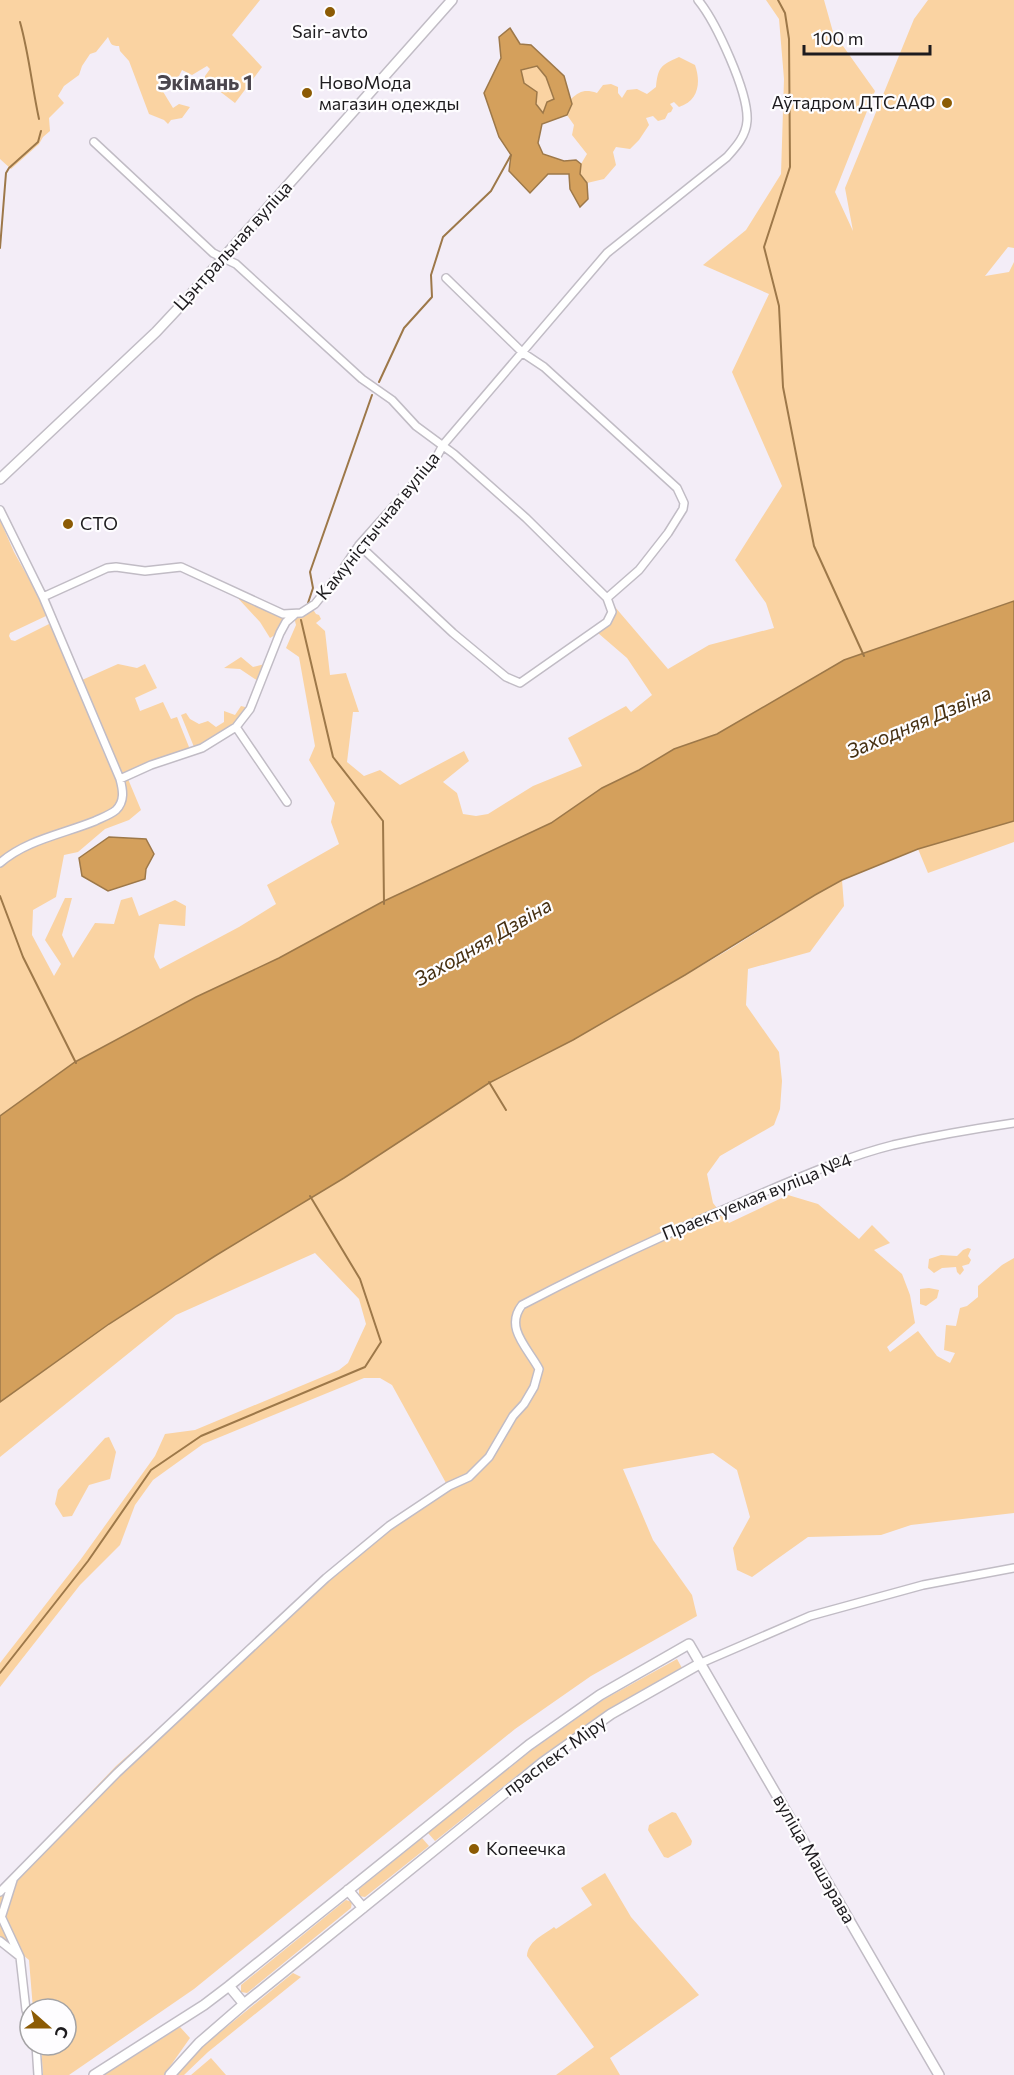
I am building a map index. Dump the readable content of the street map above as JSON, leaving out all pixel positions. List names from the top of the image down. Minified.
{"streets":{"street":["Цэнтральная вуліца","Камуністычная вуліца","Праектуемая вуліца №4","праспект Міру","вуліца Машэрава"]},"crossings":[["Цэнтральная вуліца","Камуністычная вуліца"],["праспект Міру","вуліца Машэрава"]],"districts":["Экімань 1"],"water":["Заходняя Дзвіна"],"places":["Sair-avto","НовоМода магазин одежды","Аўтадром ДТСААФ","СТО","Копеечка"],"scale_bar":"100 m","north":"right"}
